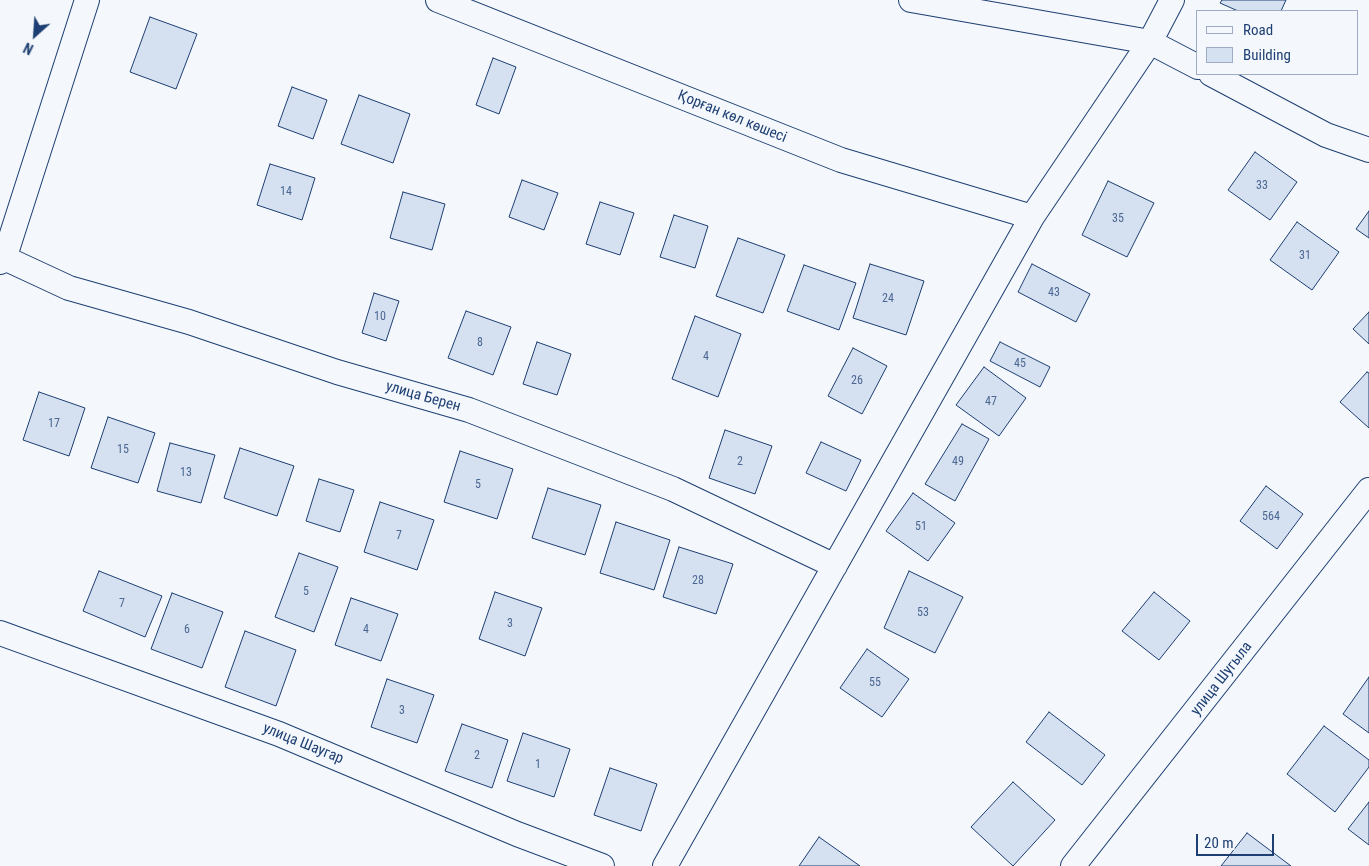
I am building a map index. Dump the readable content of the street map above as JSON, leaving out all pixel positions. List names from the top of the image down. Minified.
{"streets":{"street":["Қорған көл көшесі","улица Берен","улица Шугыла","улица Шаугар"]},"house_numbers":["33","14","35","31","43","24","10","8","4","45","26","47","17","15","2","49","13","5","564","51","7","28","5","7","53","3","6","4","55","3","2","1"],"legend":["Road","Building"],"scale_bar":"20 m","north":"bottom left"}
